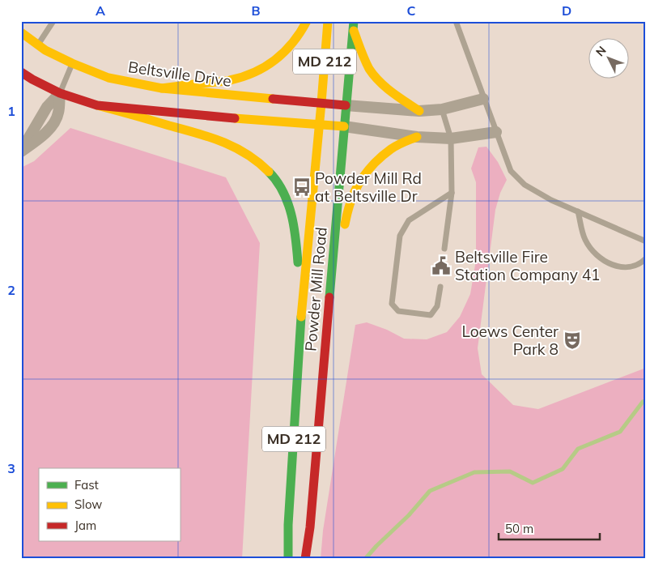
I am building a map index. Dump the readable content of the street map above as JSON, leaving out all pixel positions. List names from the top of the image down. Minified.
{"streets":{"main road":["MD 212","Beltsville Drive","Powder Mill Road"]},"crossings":[["Beltsville Drive","Powder Mill Road"]],"places":{"bus stop":["Powder Mill Rd at Beltsville Dr"],"public building":["Beltsville Fire Station Company 41"],"theatre":["Loews Center Park 8"]},"legend":["Fast","Slow","Jam"],"scale_bar":"50 m","north":"top left","grid":{"columns":["A","B","C","D"],"rows":["1","2","3"]}}
